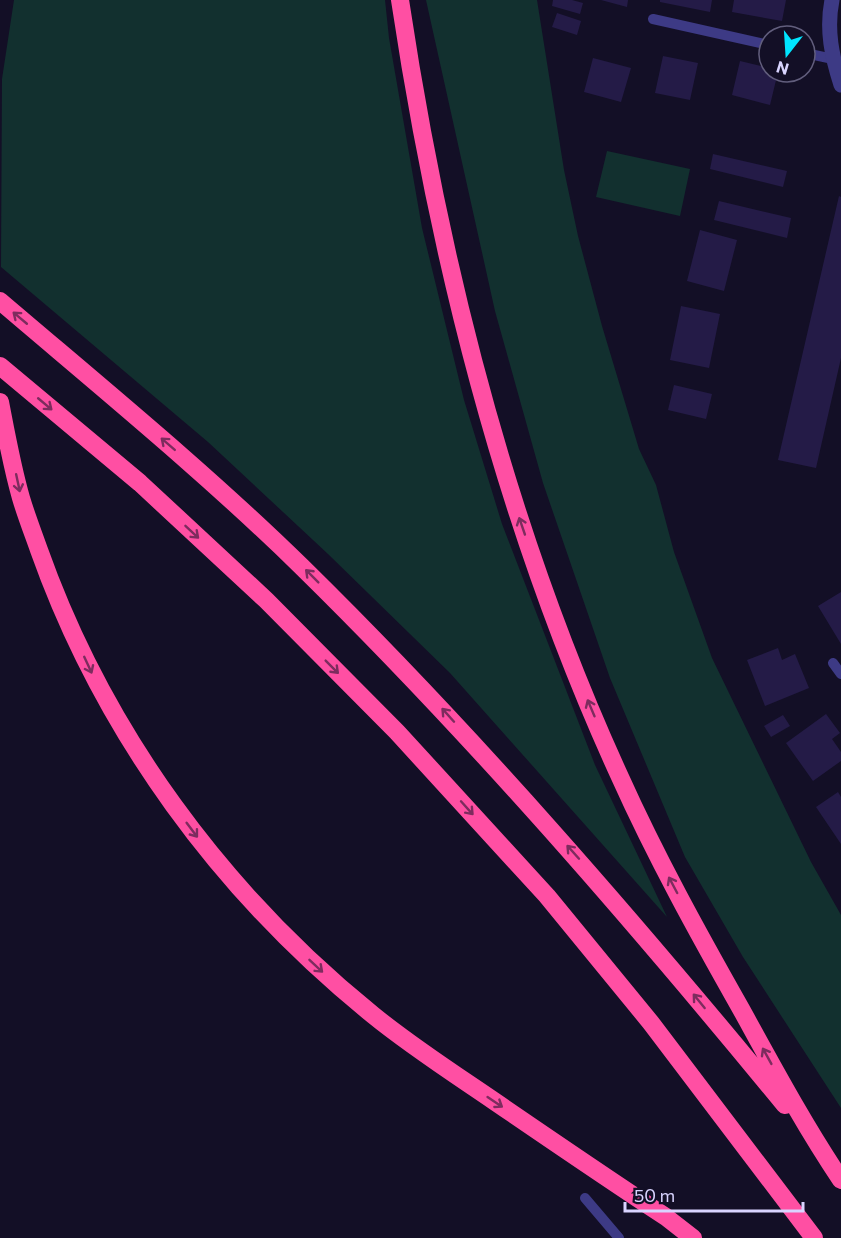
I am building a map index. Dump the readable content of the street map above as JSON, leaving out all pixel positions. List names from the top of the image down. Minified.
{"scale_bar":"50 m","north":"bottom"}
